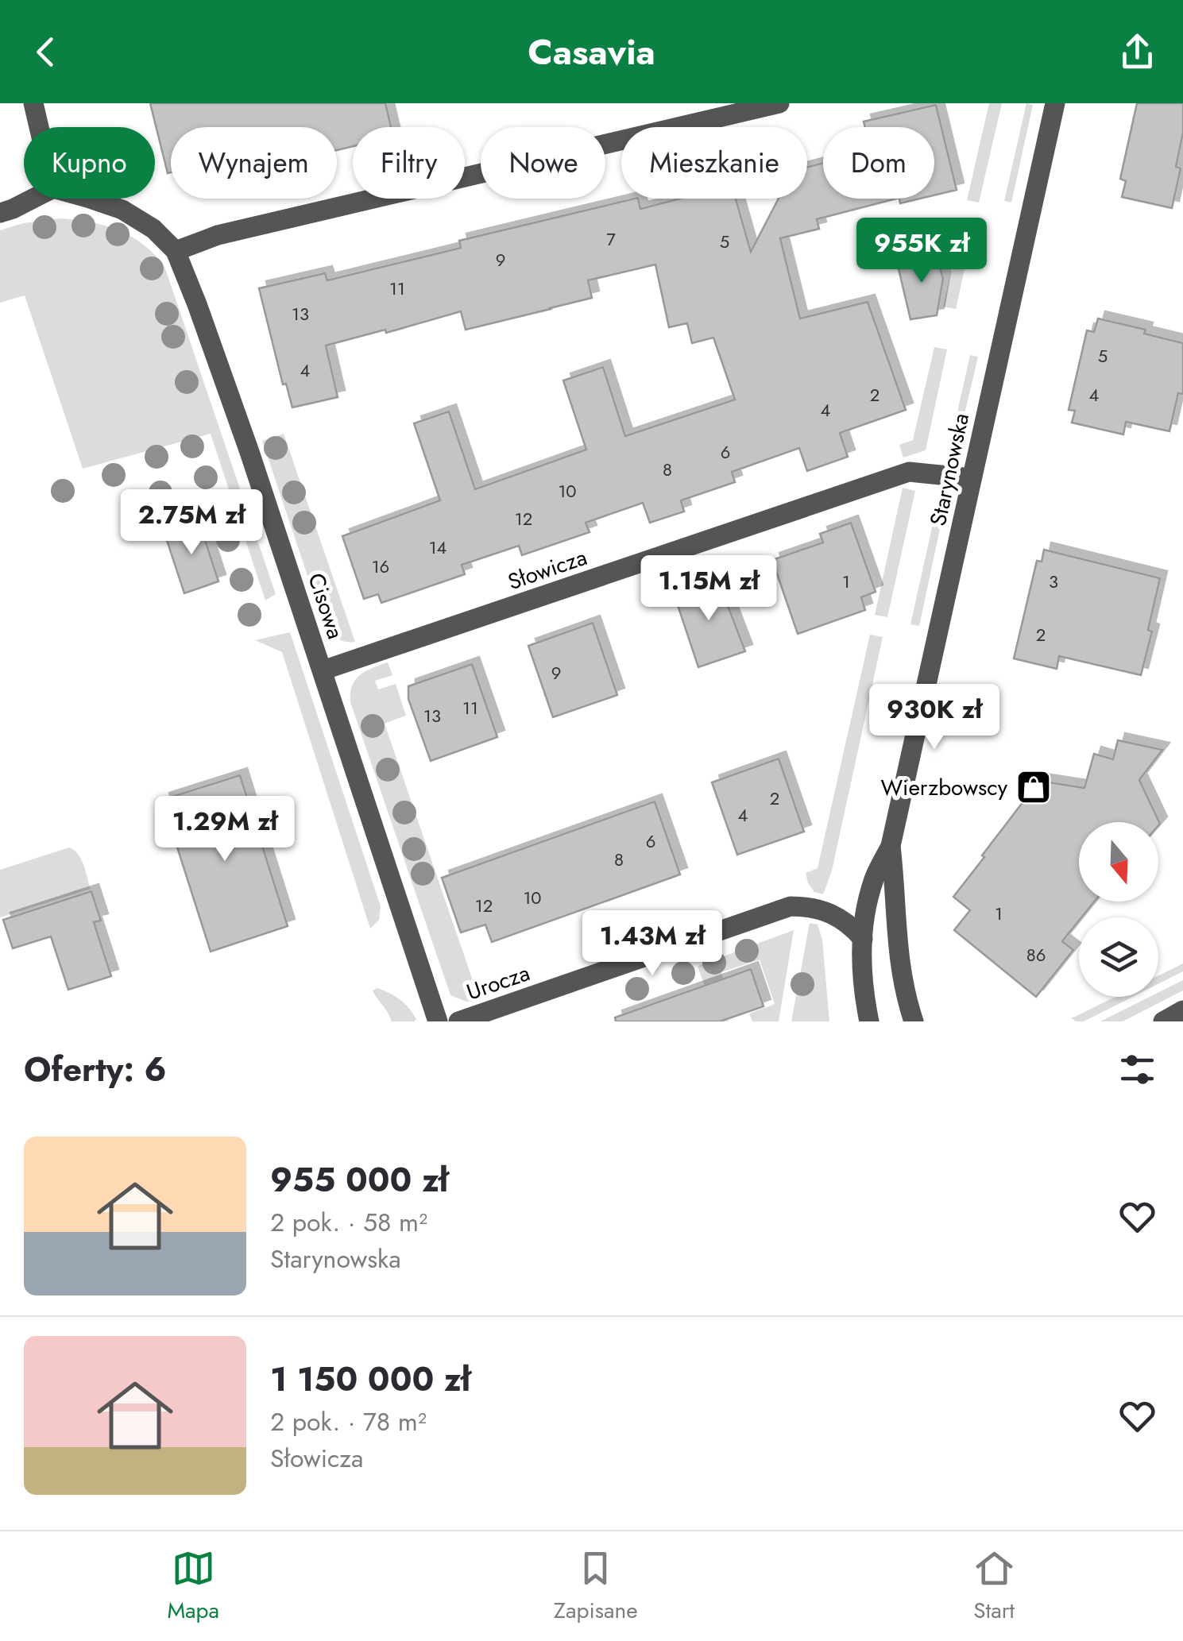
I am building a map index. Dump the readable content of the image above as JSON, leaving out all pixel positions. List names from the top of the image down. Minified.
{"streets":{"street":["Starynowska","Słowicza","Cisowa","Urocza"]},"crossings":[["Starynowska","Słowicza"],["Starynowska","Urocza"],["Słowicza","Cisowa"]],"places":{"shop":["Wierzbowscy"]},"house_numbers":["7","5","9","11","13","5","4","2","4","4","6","8","10","12","14","16","1","3","2","9","11","13","2","4","6","8","10","12","1","86"],"north":"bottom","page":{"header":"Casavia","chip":["Kupno","Wynajem","Filtry","Nowe","Mieszkanie","Dom"],"price":["955K zł","2.75M zł","1.15M zł","930K zł","1.29M zł","1.43M zł"],"heading":"Oferty: 6","list":[{"name":"955 000 zł","note":"2 pok. · 58 m² · Starynowska"},{"name":"1 150 000 zł","note":"2 pok. · 78 m² · Słowicza"}],"tabs":["Mapa","Zapisane","Start"]}}
